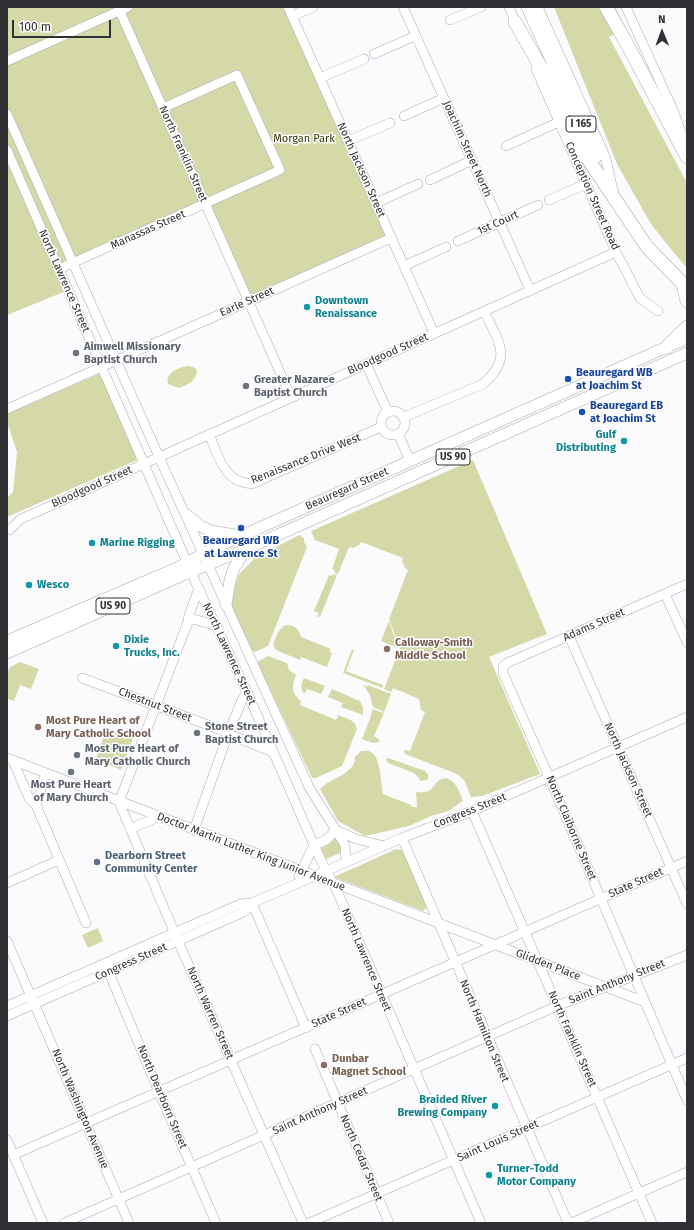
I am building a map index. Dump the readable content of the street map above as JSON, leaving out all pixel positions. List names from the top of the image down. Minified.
{"streets":{"highway":["I 165","US 90"],"main road":["Beauregard Street"],"street":["Joachim Street North","North Franklin Street","North Jackson Street","Conception Street Road","1st Court","Manassas Street","North Lawrence Street","Earle Street","Bloodgood Street","Renaissance Drive West","Adams Street","Chestnut Street","Congress Street","North Claiborne Street","Doctor Martin Luther King Junior Avenue","State Street","Glidden Place","Saint Anthony Street","North Warren Street","North Hamilton Street","North Dearborn Street","North Washington Avenue","Saint Louis Street","North Cedar Street"]},"crossings":[["Joachim Street North","1st Court"],["Joachim Street North","Bloodgood Street"],["North Franklin Street","Manassas Street"],["North Franklin Street","Earle Street"],["North Franklin Street","Bloodgood Street"],["North Franklin Street","Congress Street"],["North Franklin Street","State Street"],["North Franklin Street","Glidden Place"],["North Franklin Street","Saint Anthony Street"],["North Franklin Street","Saint Louis Street"],["North Jackson Street","Earle Street"],["North Jackson Street","Bloodgood Street"],["North Jackson Street","Adams Street"],["North Jackson Street","Congress Street"],["North Jackson Street","State Street"],["Conception Street Road","Bloodgood Street"],["Manassas Street","North Lawrence Street"],["North Lawrence Street","Earle Street"],["North Lawrence Street","Bloodgood Street"],["North Lawrence Street","Beauregard Street"],["North Lawrence Street","Chestnut Street"],["North Lawrence Street","Congress Street"],["North Lawrence Street","Doctor Martin Luther King Junior Avenue"],["North Lawrence Street","State Street"],["North Lawrence Street","Saint Anthony Street"],["North Lawrence Street","Saint Louis Street"],["Bloodgood Street","Renaissance Drive West"],["US 90","Beauregard Street"],["Adams Street","North Claiborne Street"],["Congress Street","North Claiborne Street"],["Congress Street","Doctor Martin Luther King Junior Avenue"],["Congress Street","North Warren Street"],["Congress Street","North Hamilton Street"],["Congress Street","North Dearborn Street"],["Congress Street","North Washington Avenue"],["North Claiborne Street","State Street"],["North Claiborne Street","Glidden Place"],["North Claiborne Street","Saint Anthony Street"],["North Claiborne Street","Saint Louis Street"],["Doctor Martin Luther King Junior Avenue","State Street"],["Doctor Martin Luther King Junior Avenue","Glidden Place"],["Doctor Martin Luther King Junior Avenue","North Warren Street"],["Doctor Martin Luther King Junior Avenue","North Hamilton Street"],["State Street","Glidden Place"],["State Street","North Warren Street"],["State Street","North Hamilton Street"],["State Street","North Dearborn Street"],["State Street","North Washington Avenue"],["Glidden Place","Saint Anthony Street"],["Saint Anthony Street","North Warren Street"],["Saint Anthony Street","North Hamilton Street"],["Saint Anthony Street","North Dearborn Street"],["Saint Anthony Street","North Washington Avenue"],["Saint Anthony Street","North Cedar Street"],["North Hamilton Street","Saint Louis Street"],["Saint Louis Street","North Cedar Street"]],"parks":["Morgan Park"],"places":["Downtown Renaissance","Aimwell Missionary Baptist Church","Beauregard WB at Joachim St","Greater Nazaree Baptist Church","Beauregard EB at Joachim St","Gulf Distributing","Beauregard WB at Lawrence St","Marine Rigging","Wesco","Dixie Trucks, Inc.","Calloway-Smith Middle School","Most Pure Heart of Mary Catholic School","Stone Street Baptist Church","Most Pure Heart of Mary Catholic Church","Most Pure Heart of Mary Church","Dearborn Street Community Center","Dunbar Magnet School","Braided River Brewing Company","Turner-Todd Motor Company"],"scale_bar":"100 m","north":"top"}
